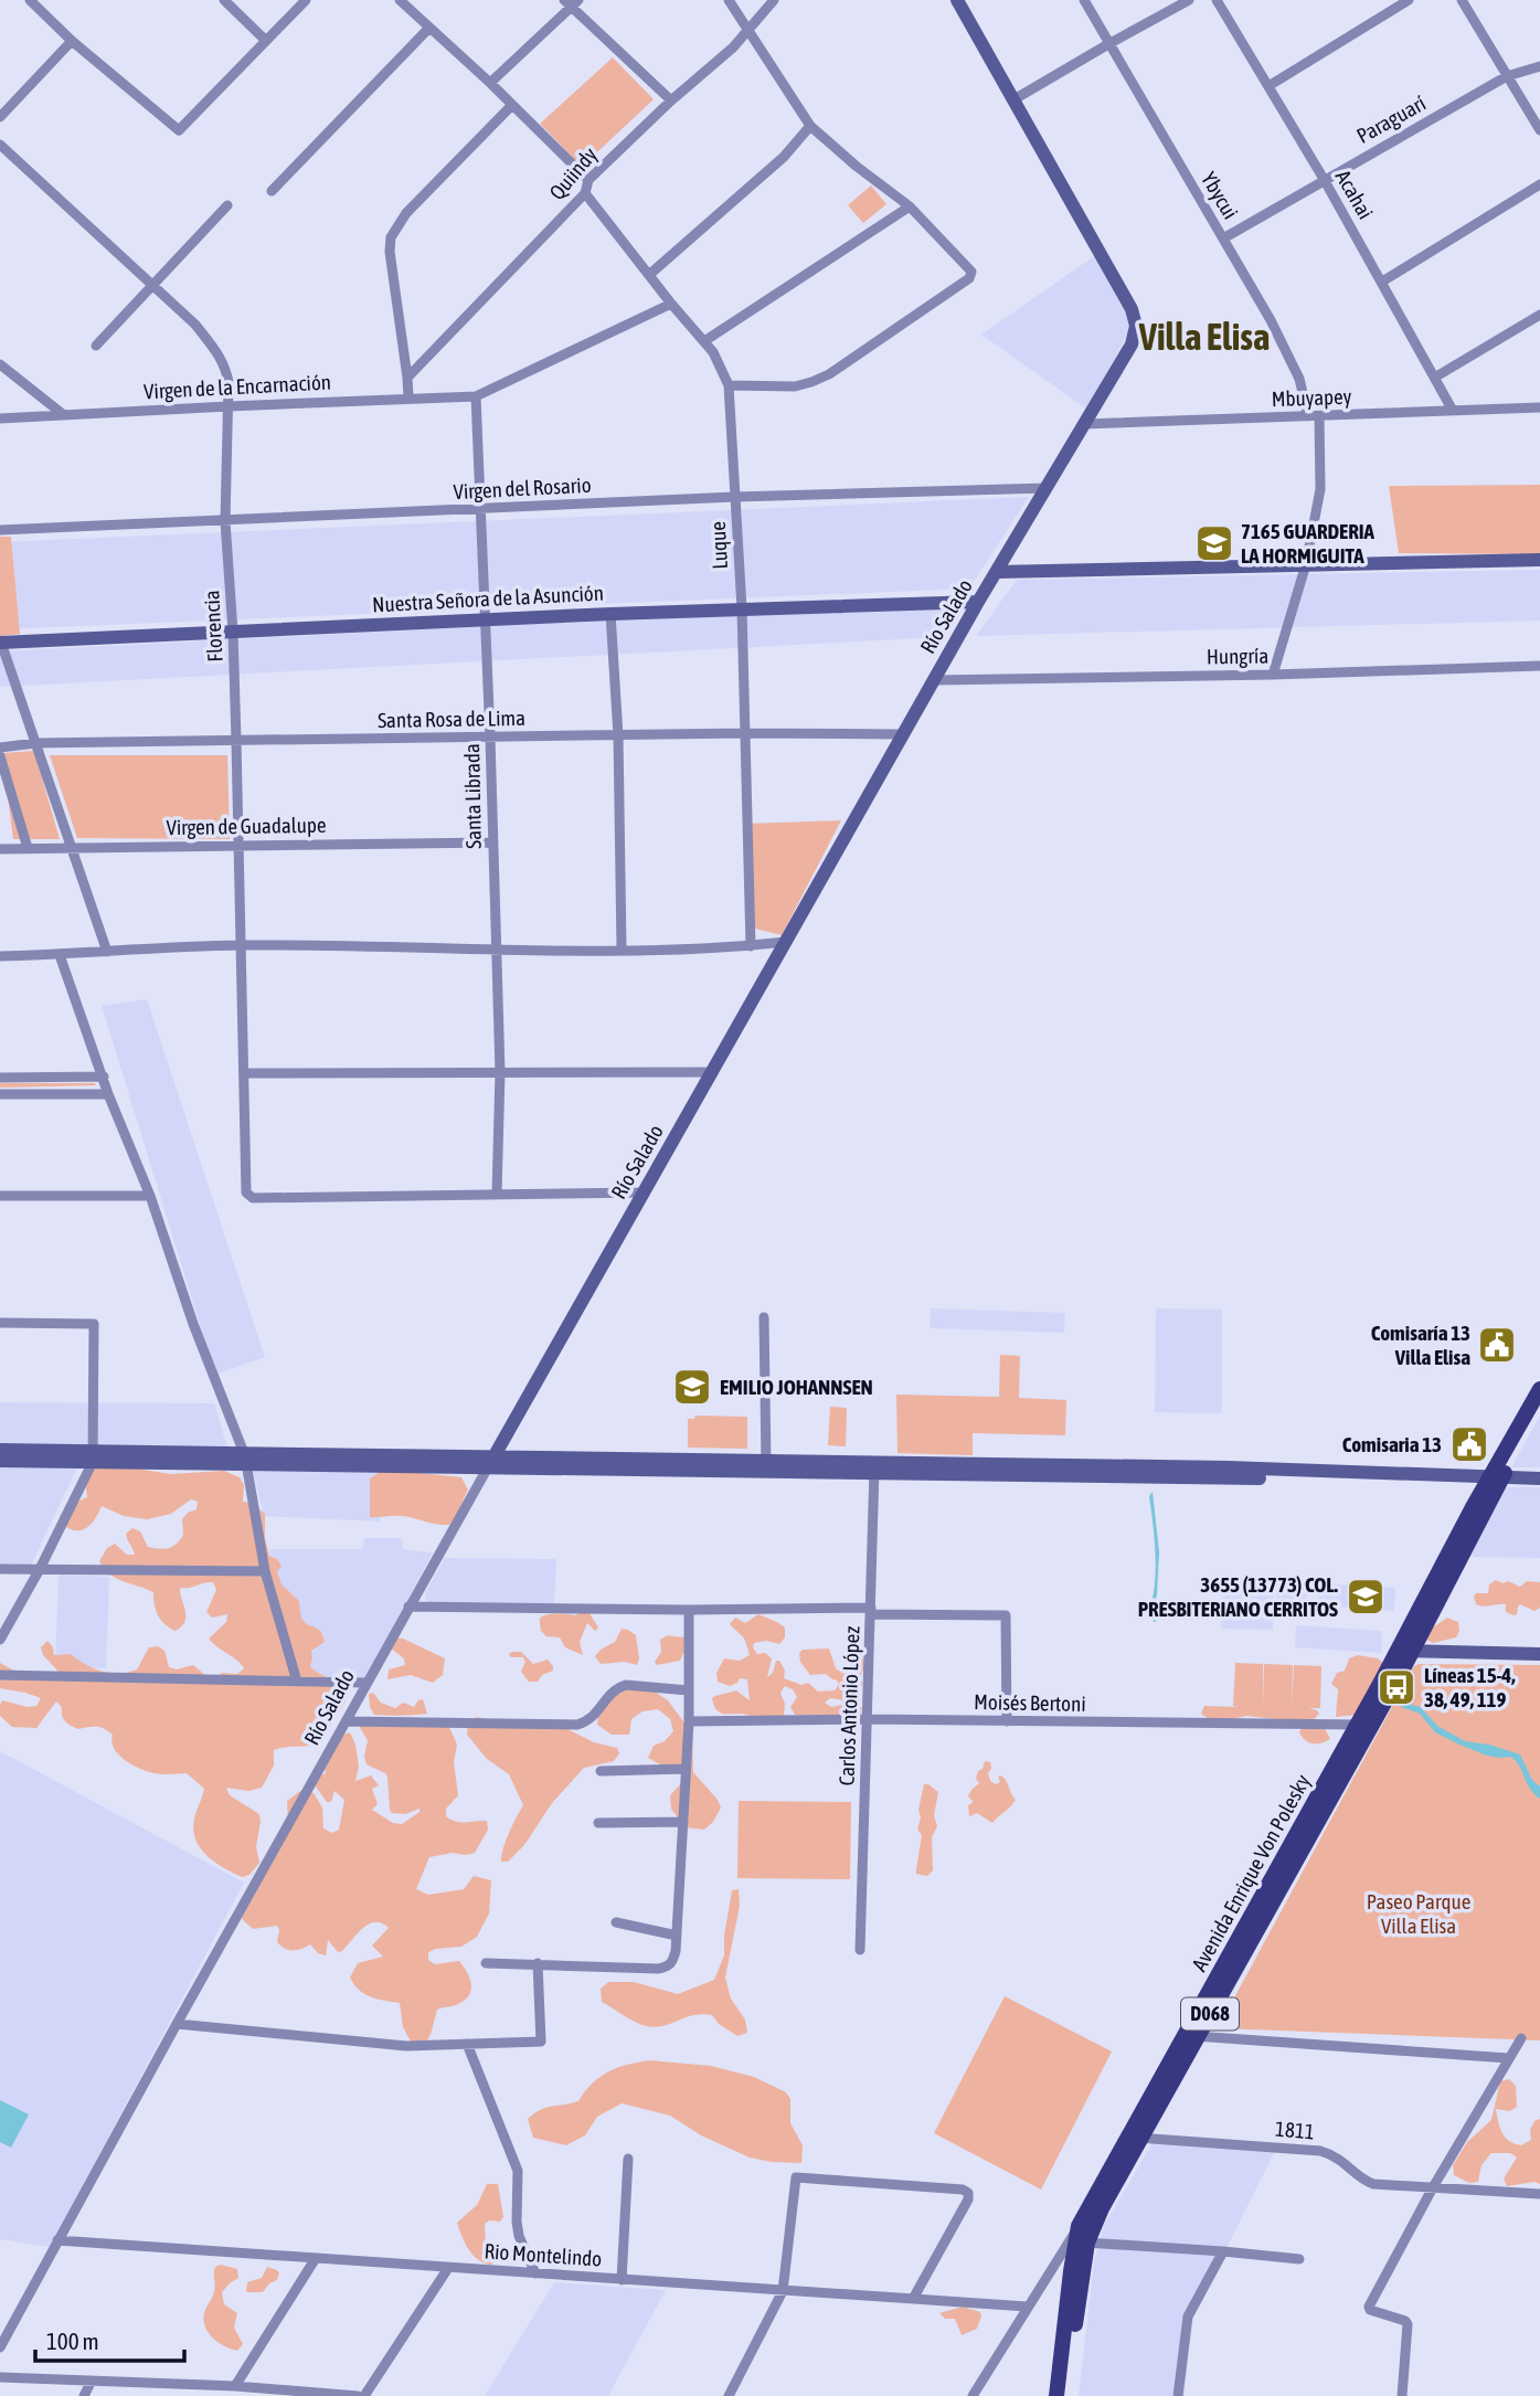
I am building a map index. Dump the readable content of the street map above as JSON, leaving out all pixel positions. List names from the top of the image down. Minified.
{"streets":{"main road":["Avenida Enrique Von Polesky","D068"],"street":["Paraguarí","Quiindy","Acahai","Ybycui","Virgen de la Encarnación","Mbuyapey","Virgen del Rosario","Luque","Nuestra Señora de la Asunción","Río Salado","Florencia","Hungría","Santa Rosa de Lima","Santa Librada","Virgen de Guadalupe","Moisés Bertoni","Carlos Antonio López","1811","Rio Montelindo"]},"crossings":[["Paraguarí","Acahai"],["Paraguarí","Ybycui"],["Quiindy","Luque"],["Acahai","Mbuyapey"],["Ybycui","Mbuyapey"],["Ybycui","Hungría"],["Virgen de la Encarnación","Florencia"],["Virgen de la Encarnación","Santa Librada"],["Mbuyapey","Río Salado"],["Virgen del Rosario","Luque"],["Virgen del Rosario","Río Salado"],["Virgen del Rosario","Florencia"],["Virgen del Rosario","Santa Librada"],["Luque","Nuestra Señora de la Asunción"],["Luque","Santa Rosa de Lima"],["Nuestra Señora de la Asunción","Río Salado"],["Nuestra Señora de la Asunción","Florencia"],["Nuestra Señora de la Asunción","Santa Librada"],["Río Salado","Hungría"],["Río Salado","Santa Rosa de Lima"],["Río Salado","Rio Montelindo"],["Florencia","Santa Rosa de Lima"],["Florencia","Santa Librada"],["Florencia","Virgen de Guadalupe"],["Santa Rosa de Lima","Santa Librada"],["Santa Librada","Virgen de Guadalupe"],["Moisés Bertoni","Carlos Antonio López"],["Moisés Bertoni","Avenida Enrique Von Polesky"],["Avenida Enrique Von Polesky","1811"]],"districts":["Villa Elisa"],"parks":["Paseo Parque Villa Elisa"],"places":{"school or university":["7165 GUARDERIA LA HORMIGUITA","EMILIO JOHANNSEN","3655 (13773) COL. PRESBITERIANO CERRITOS"],"public building":["Comisaría 13 Villa Elisa","Comisaria 13"],"bus stop":["Líneas 15-4, 38, 49, 119"]},"scale_bar":"100 m"}
